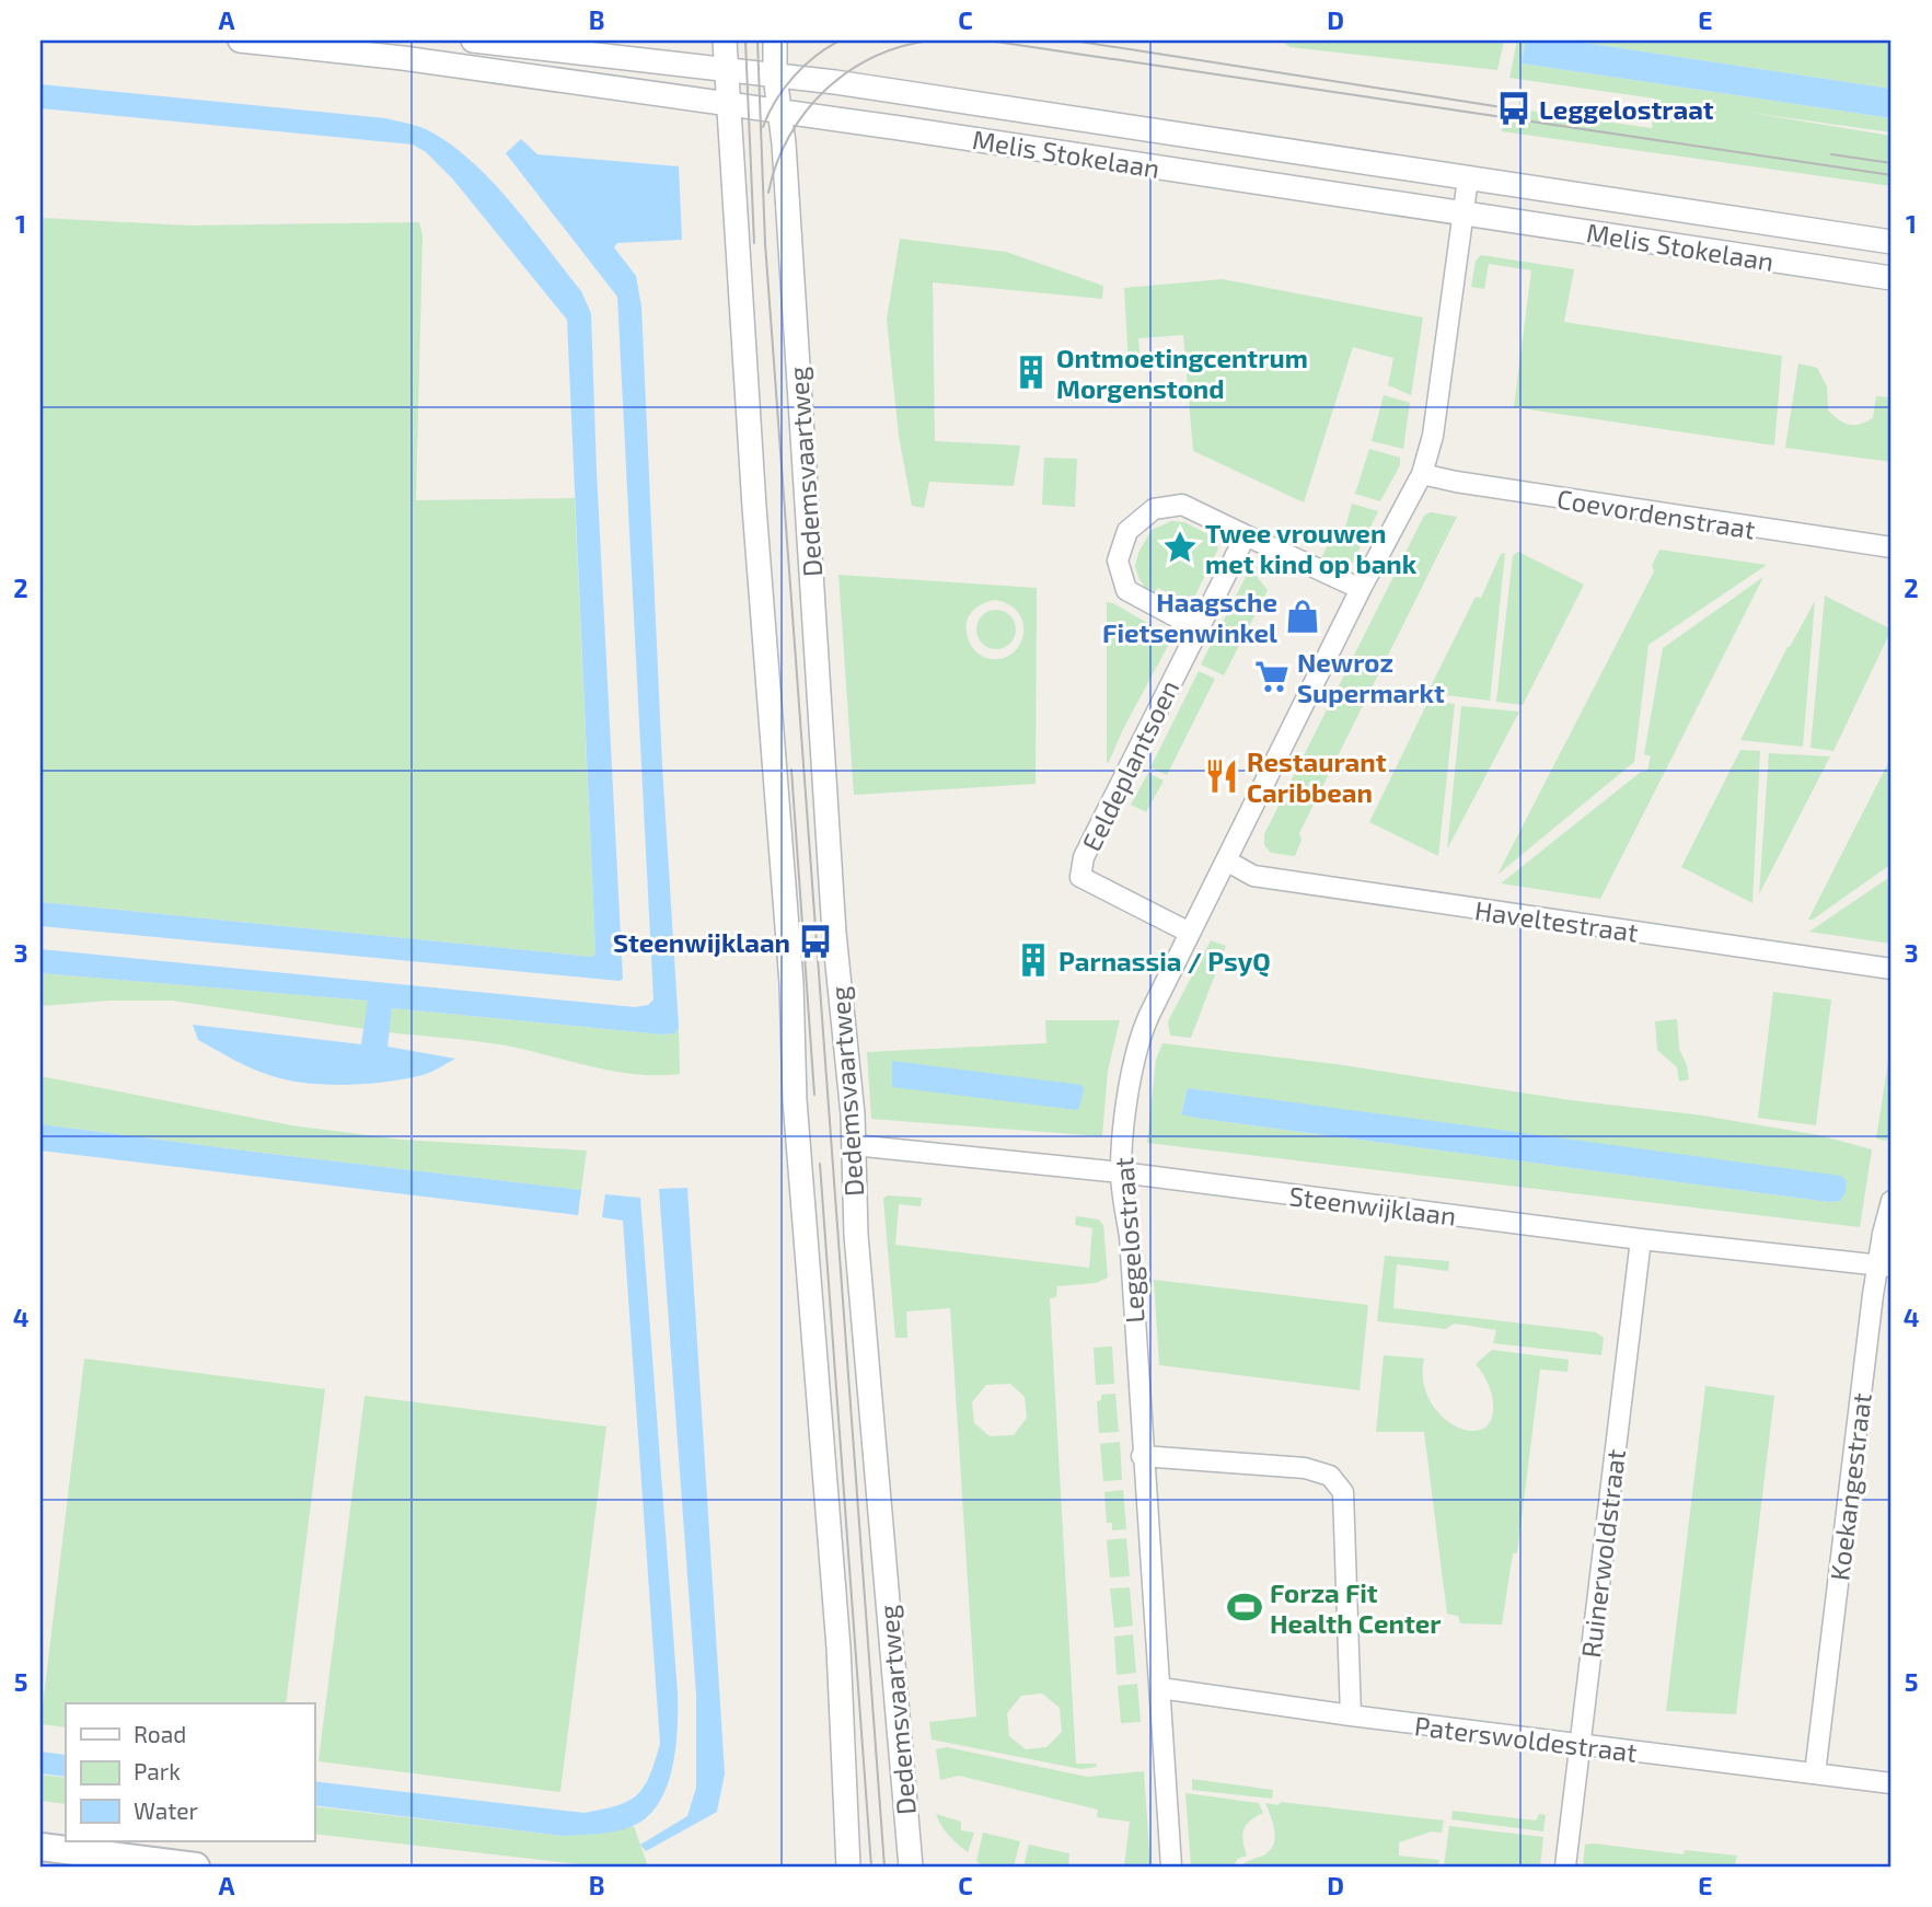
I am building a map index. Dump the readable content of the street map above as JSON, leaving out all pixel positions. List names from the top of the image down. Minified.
{"streets":{"street":["Melis Stokelaan","Dedemsvaartweg","Coevordenstraat","Eeldeplantsoen","Haveltestraat","Steenwijklaan","Leggelostraat","Koekangestraat","Ruinerwoldstraat","Paterswoldestraat"]},"crossings":[["Melis Stokelaan","Dedemsvaartweg"],["Melis Stokelaan","Leggelostraat"],["Dedemsvaartweg","Steenwijklaan"],["Coevordenstraat","Leggelostraat"],["Eeldeplantsoen","Leggelostraat"],["Haveltestraat","Leggelostraat"],["Steenwijklaan","Leggelostraat"],["Steenwijklaan","Koekangestraat"],["Steenwijklaan","Ruinerwoldstraat"],["Leggelostraat","Paterswoldestraat"],["Koekangestraat","Paterswoldestraat"],["Ruinerwoldstraat","Paterswoldestraat"]],"places":{"bus stop":["Leggelostraat","Steenwijklaan"],"building":["Ontmoetingcentrum Morgenstond","Parnassia / PsyQ"],"place":["Twee vrouwen met kind op bank"],"shop":["Haagsche Fietsenwinkel"],"supermarket":["Newroz Supermarkt"],"restaurant":["Restaurant Caribbean"],"sports":["Forza Fit Health Center"]},"legend":["Road","Park","Water"],"grid":{"columns":["A","B","C","D","E"],"rows":["1","2","3","4","5"]}}
